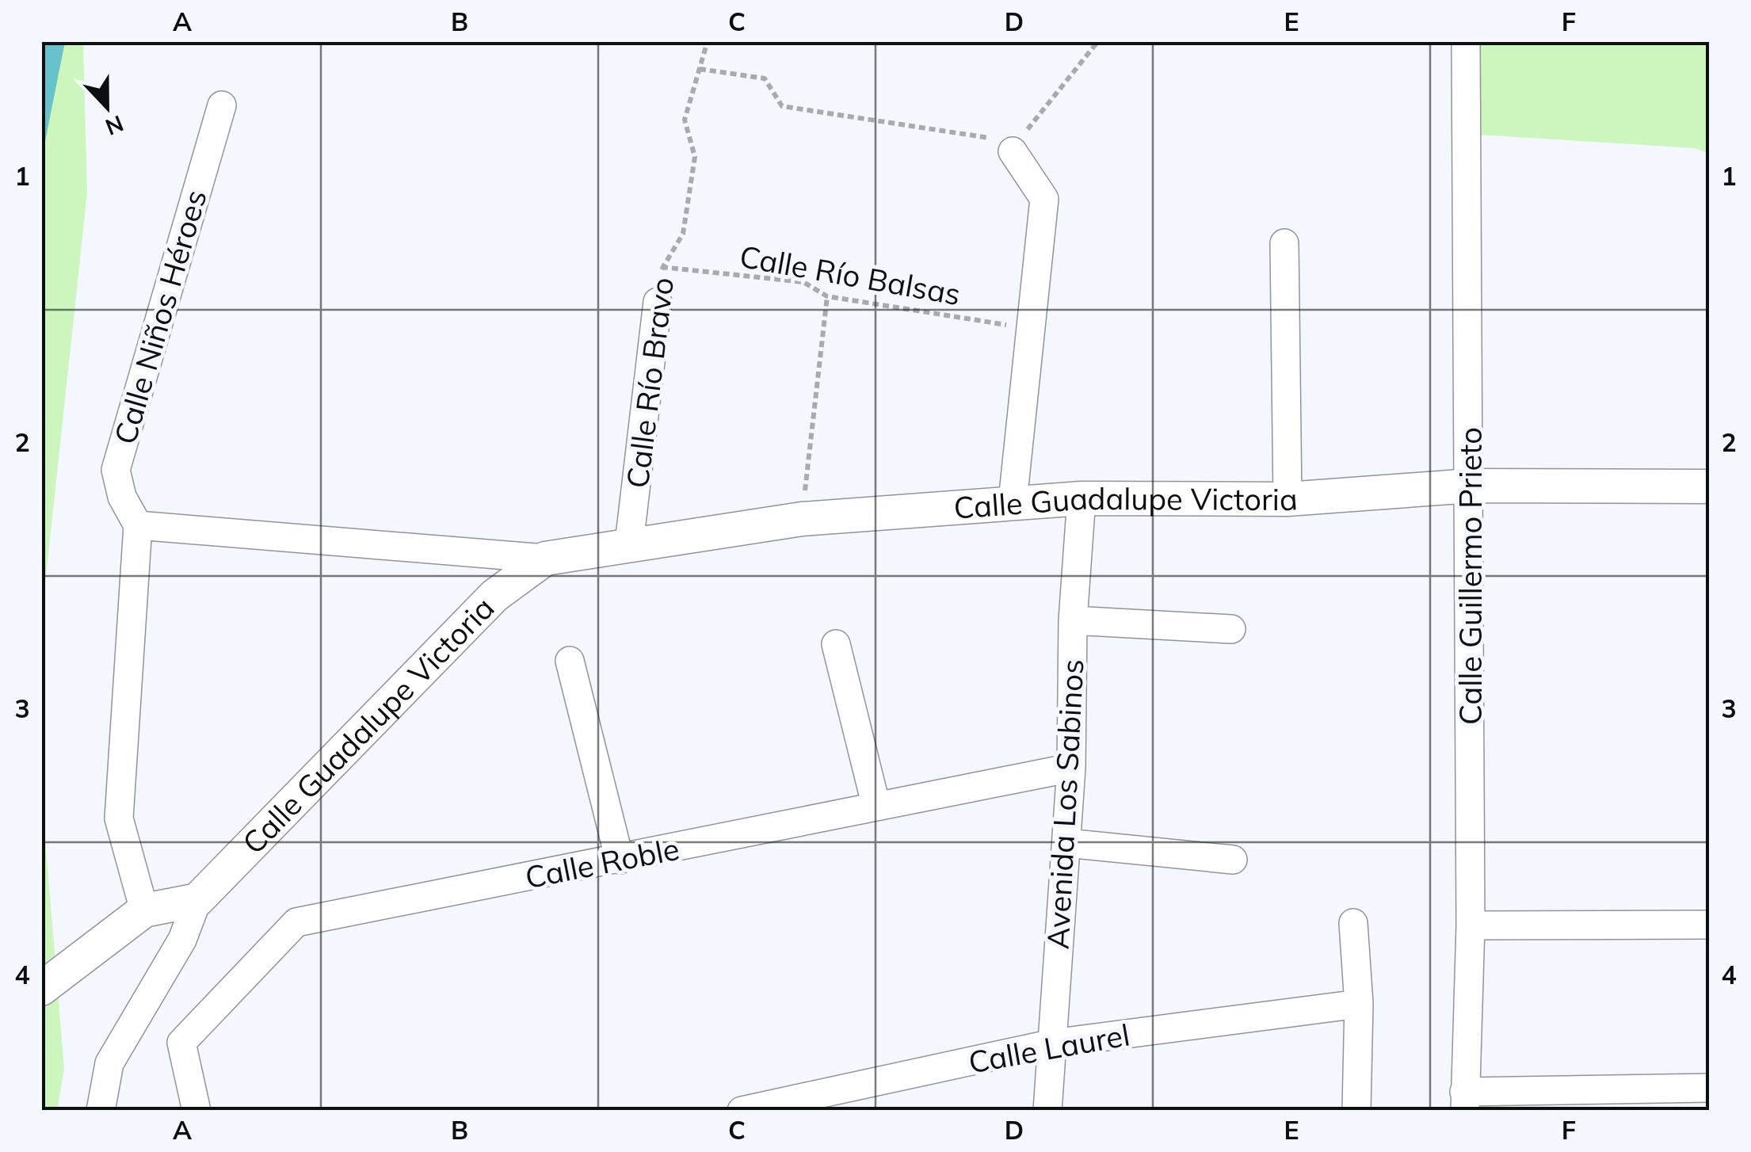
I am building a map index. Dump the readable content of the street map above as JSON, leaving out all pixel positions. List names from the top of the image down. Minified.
{"streets":{"street":["Calle Niños Héroes","Calle Río Bravo","Calle Guadalupe Victoria","Calle Guillermo Prieto","Avenida Los Sabinos","Calle Roble","Calle Laurel"],"path":["Calle Río Balsas"]},"crossings":[["Calle Río Balsas","Calle Río Bravo"],["Calle Niños Héroes","Calle Guadalupe Victoria"],["Calle Río Bravo","Calle Guadalupe Victoria"],["Calle Guadalupe Victoria","Calle Guillermo Prieto"],["Calle Guadalupe Victoria","Avenida Los Sabinos"],["Avenida Los Sabinos","Calle Roble"],["Avenida Los Sabinos","Calle Laurel"]],"north":"bottom","grid":{"columns":["A","B","C","D","E","F"],"rows":["1","2","3","4"]}}
